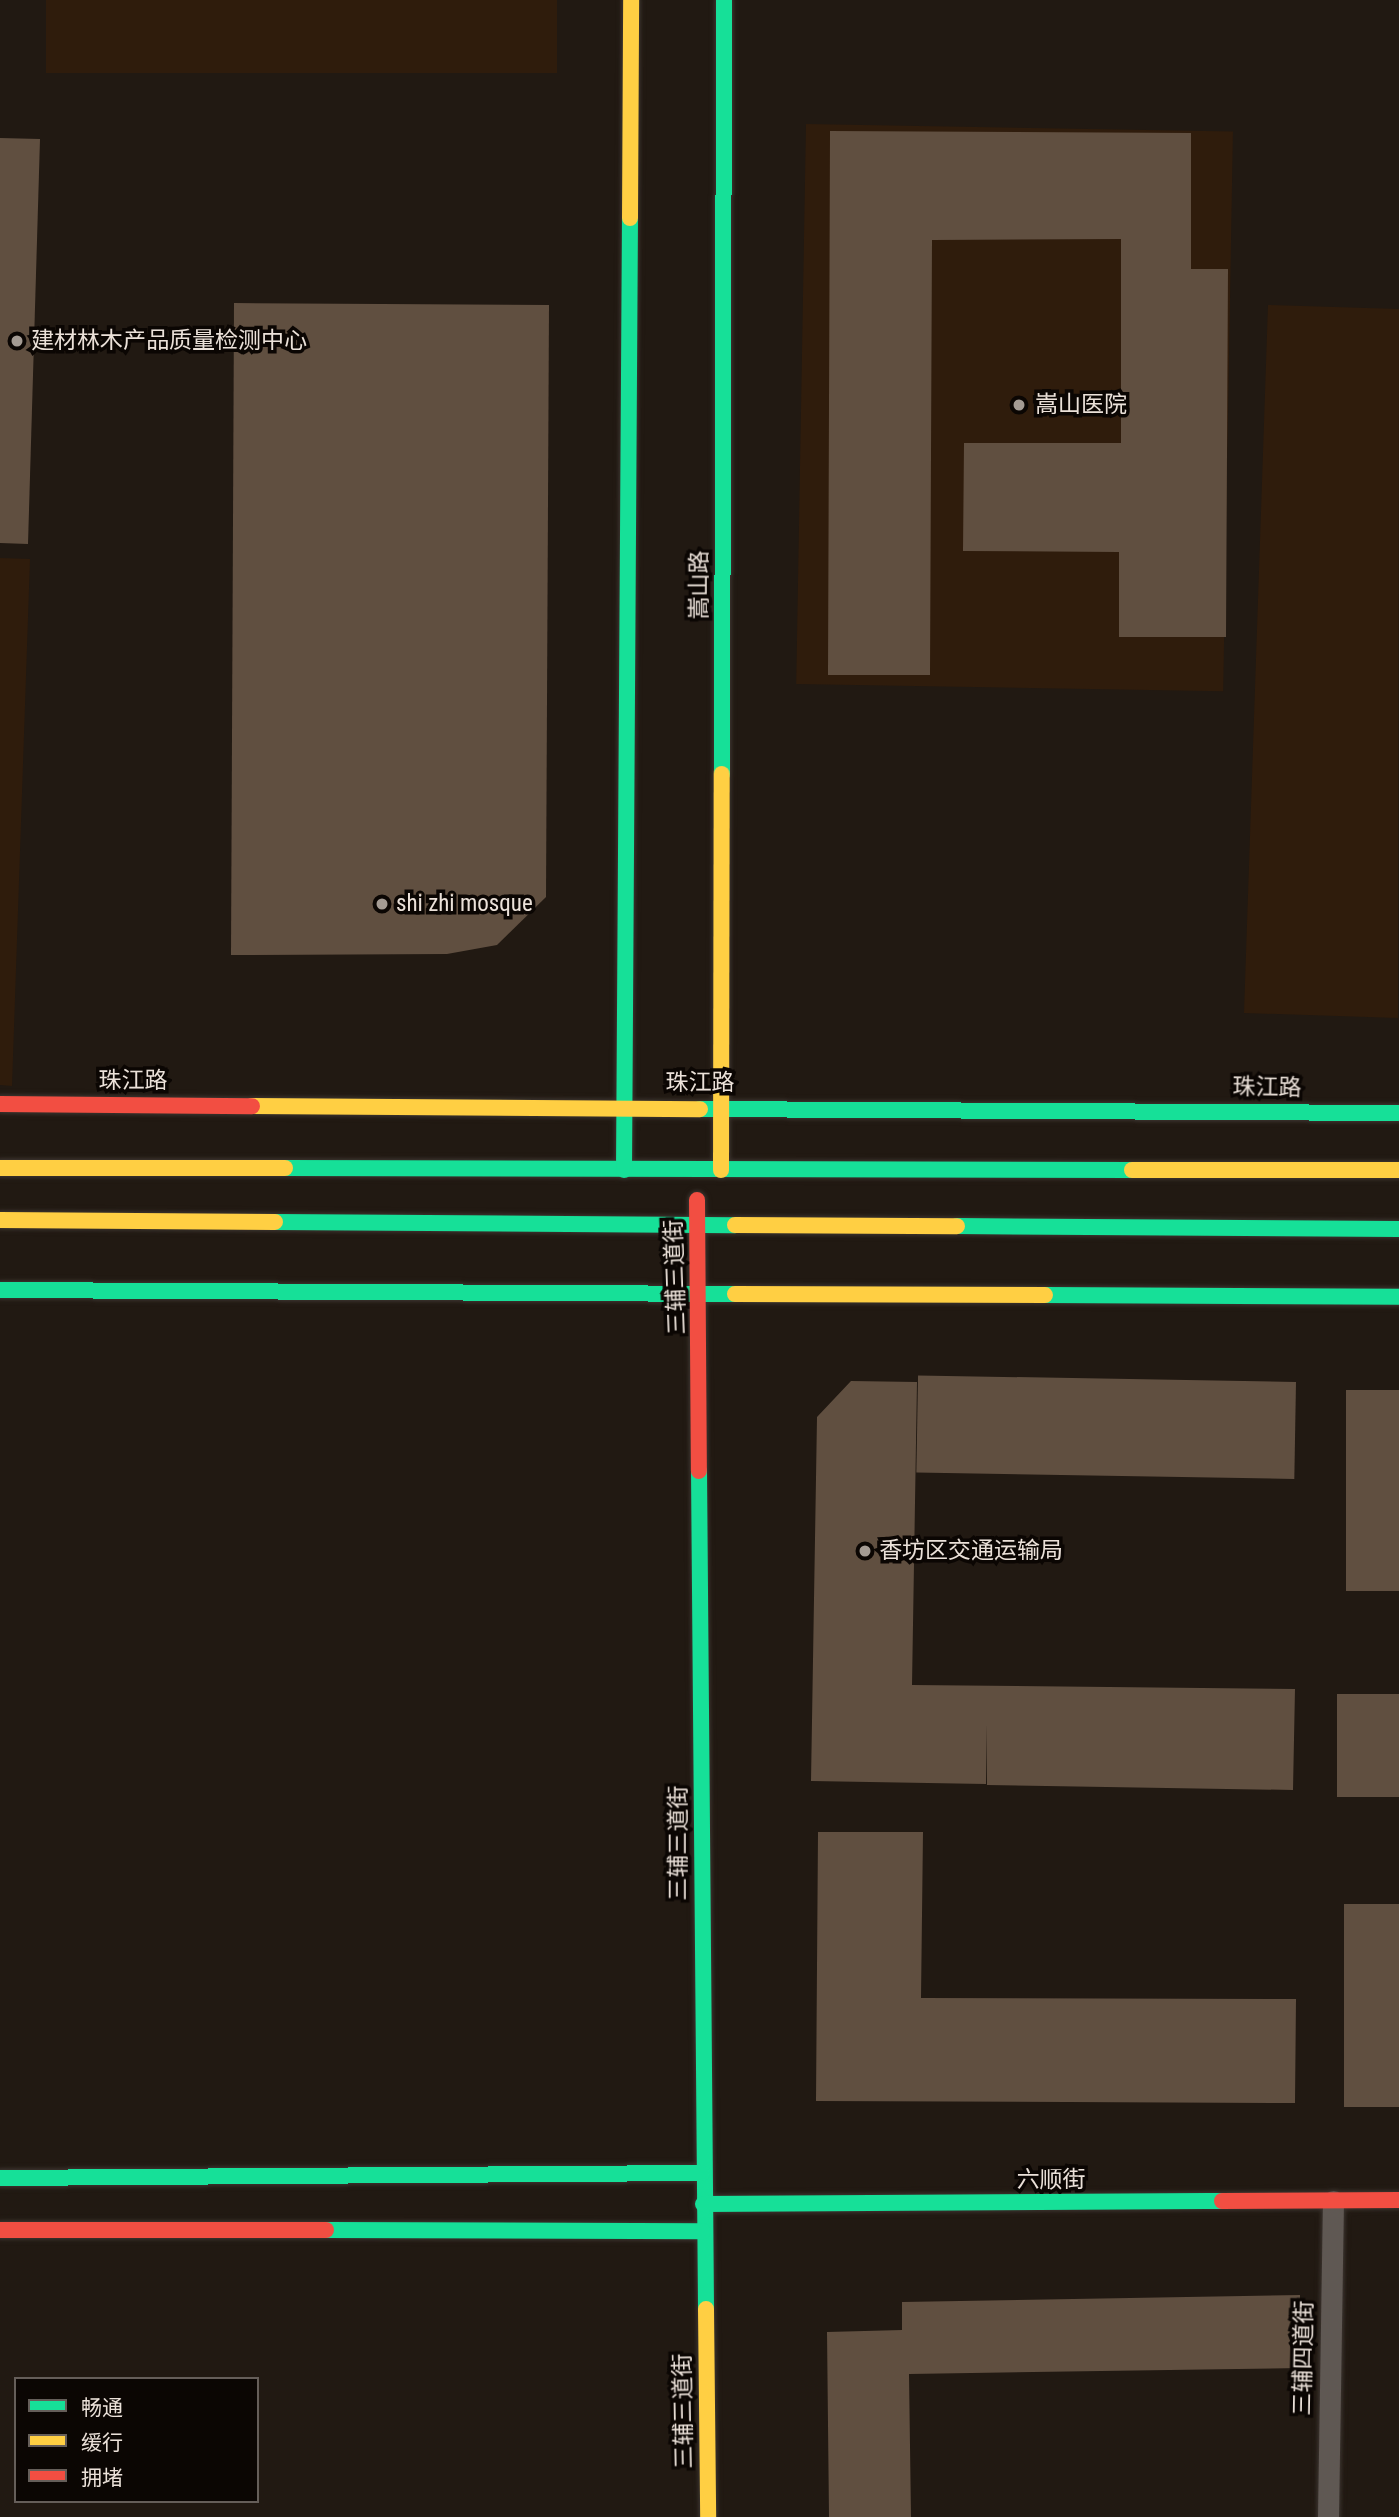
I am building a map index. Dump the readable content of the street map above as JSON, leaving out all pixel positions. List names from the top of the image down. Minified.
{"streets":{"main road":["嵩山路","珠江路","三辅三道街","六顺街"],"lane":["三辅四道街"]},"crossings":[["嵩山路","珠江路"],["三辅三道街","六顺街"],["六顺街","三辅四道街"]],"places":["建材林木产品质量检测中心","嵩山医院","shi zhi mosque","香坊区交通运输局"],"legend":["畅通","缓行","拥堵"]}
